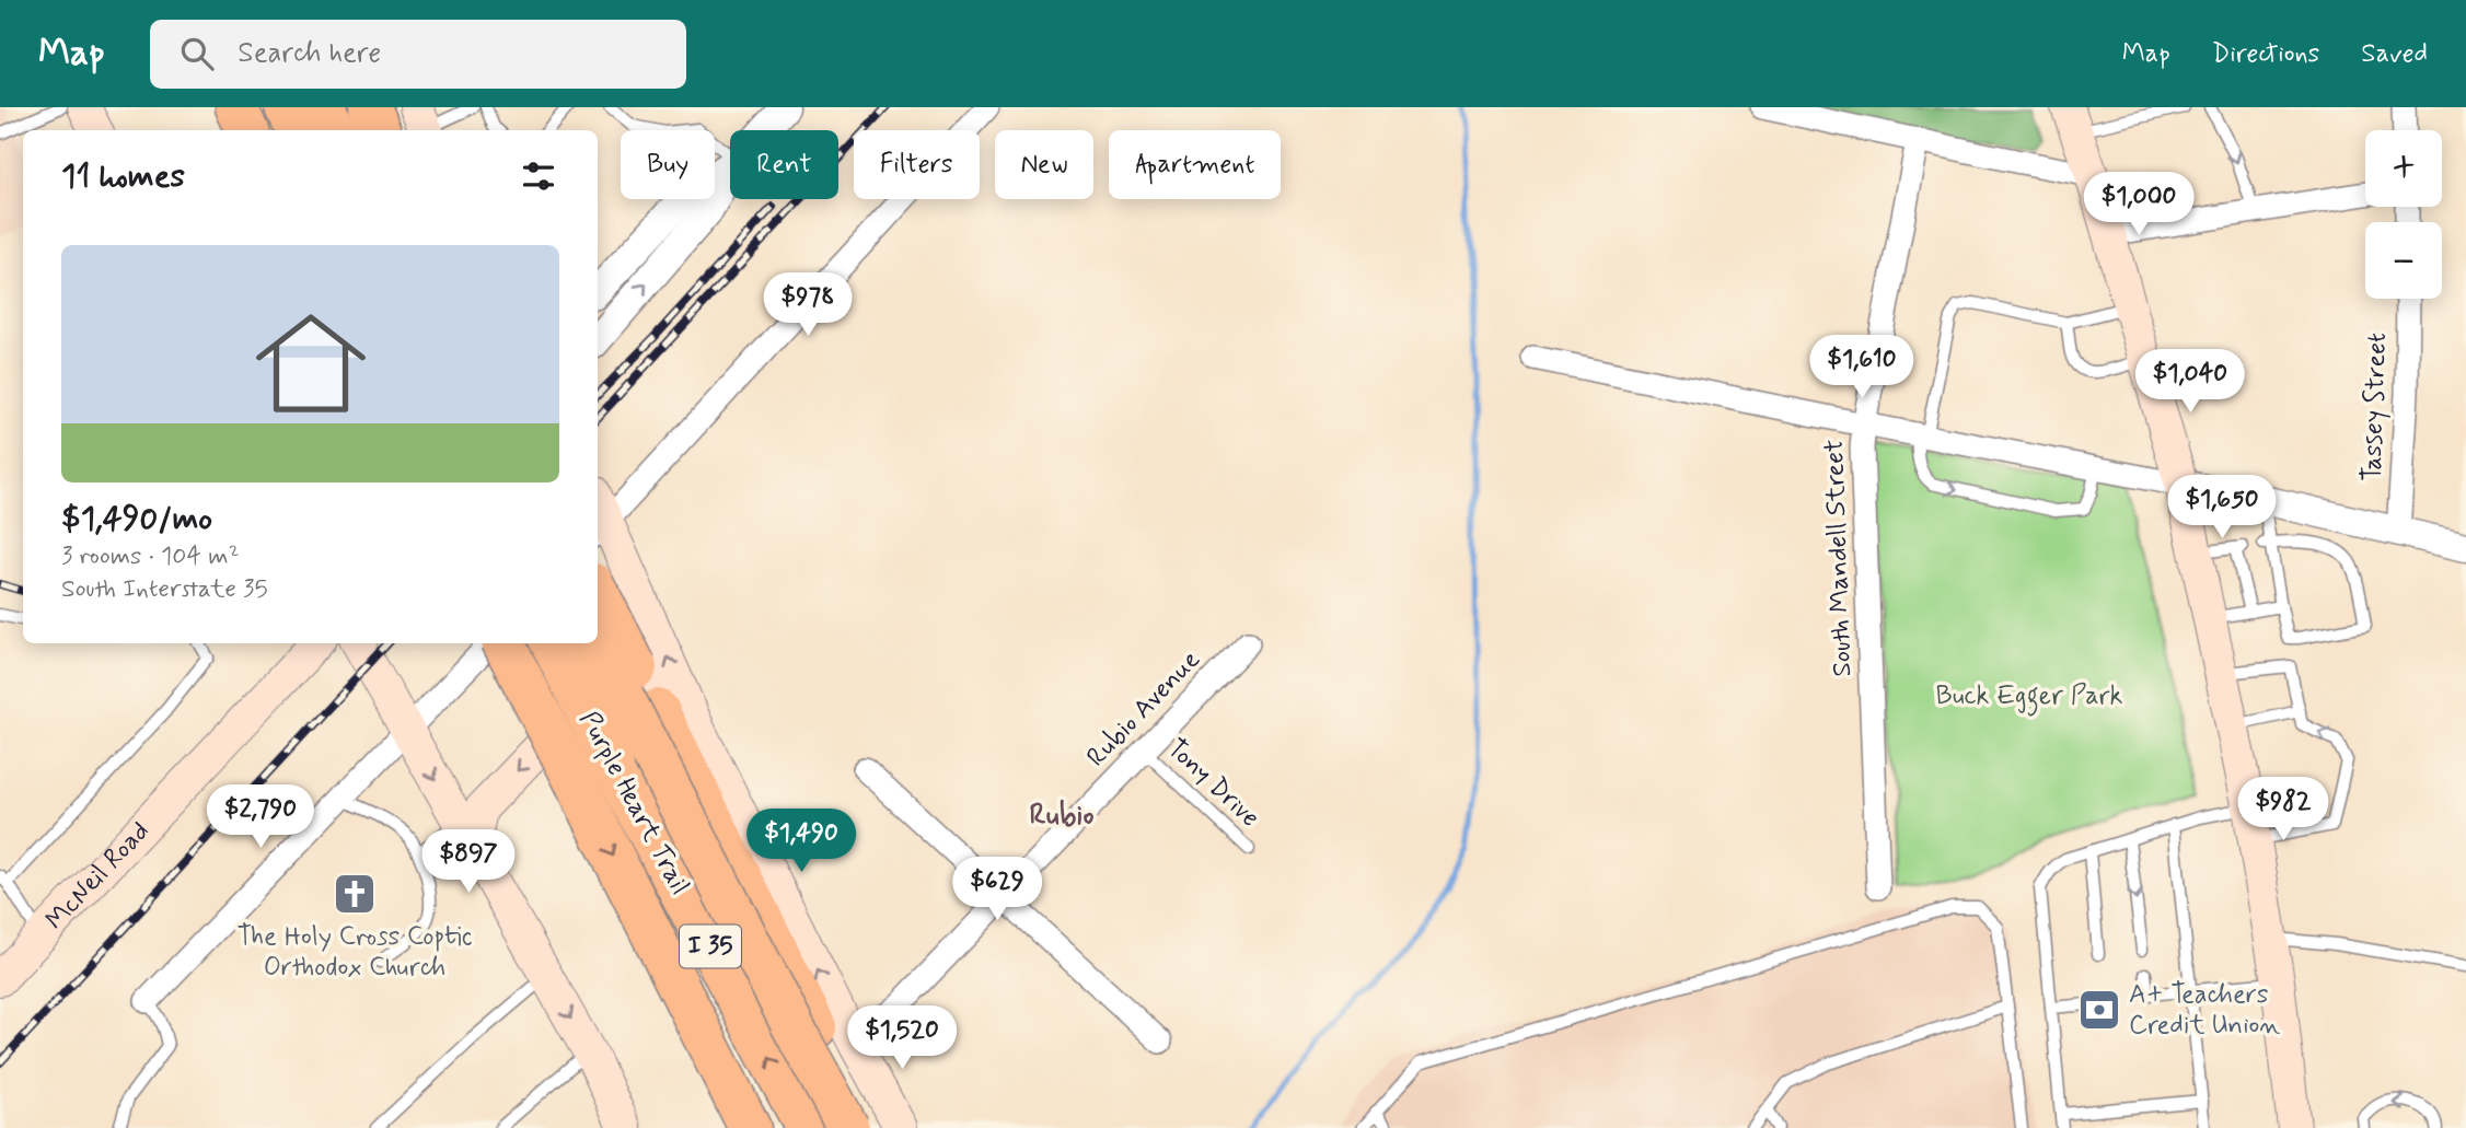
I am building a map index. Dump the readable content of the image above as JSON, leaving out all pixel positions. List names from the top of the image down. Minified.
{"streets":{"highway":["Purple Heart Trail","I 35"],"main road":["McNeil Road"],"street":["Tassey Street","South Mandell Street","Rubio Avenue"],"lane":["Tony Drive"]},"crossings":[["Rubio Avenue","Tony Drive"]],"districts":["Rubio"],"parks":["Buck Egger Park"],"places":{"church":["The Holy Cross Coptic Orthodox Church"],"bank":["A+ Teachers Credit Union"]},"page":{"header":"Map","search":"Search here","nav":["Map","Directions","Saved"],"map_buttons":["+","−"],"chip":["Buy","Rent","Filters","New","Apartment"],"heading":"11 homes","price":["$1,000","$978","$1,610","$1,040","$1,650","$982","$2,790","$1,490","$897","$629","$1,520"],"list":[{"name":"$1,490/mo","note":"3 rooms · 104 m² · South Interstate 35"}]}}
